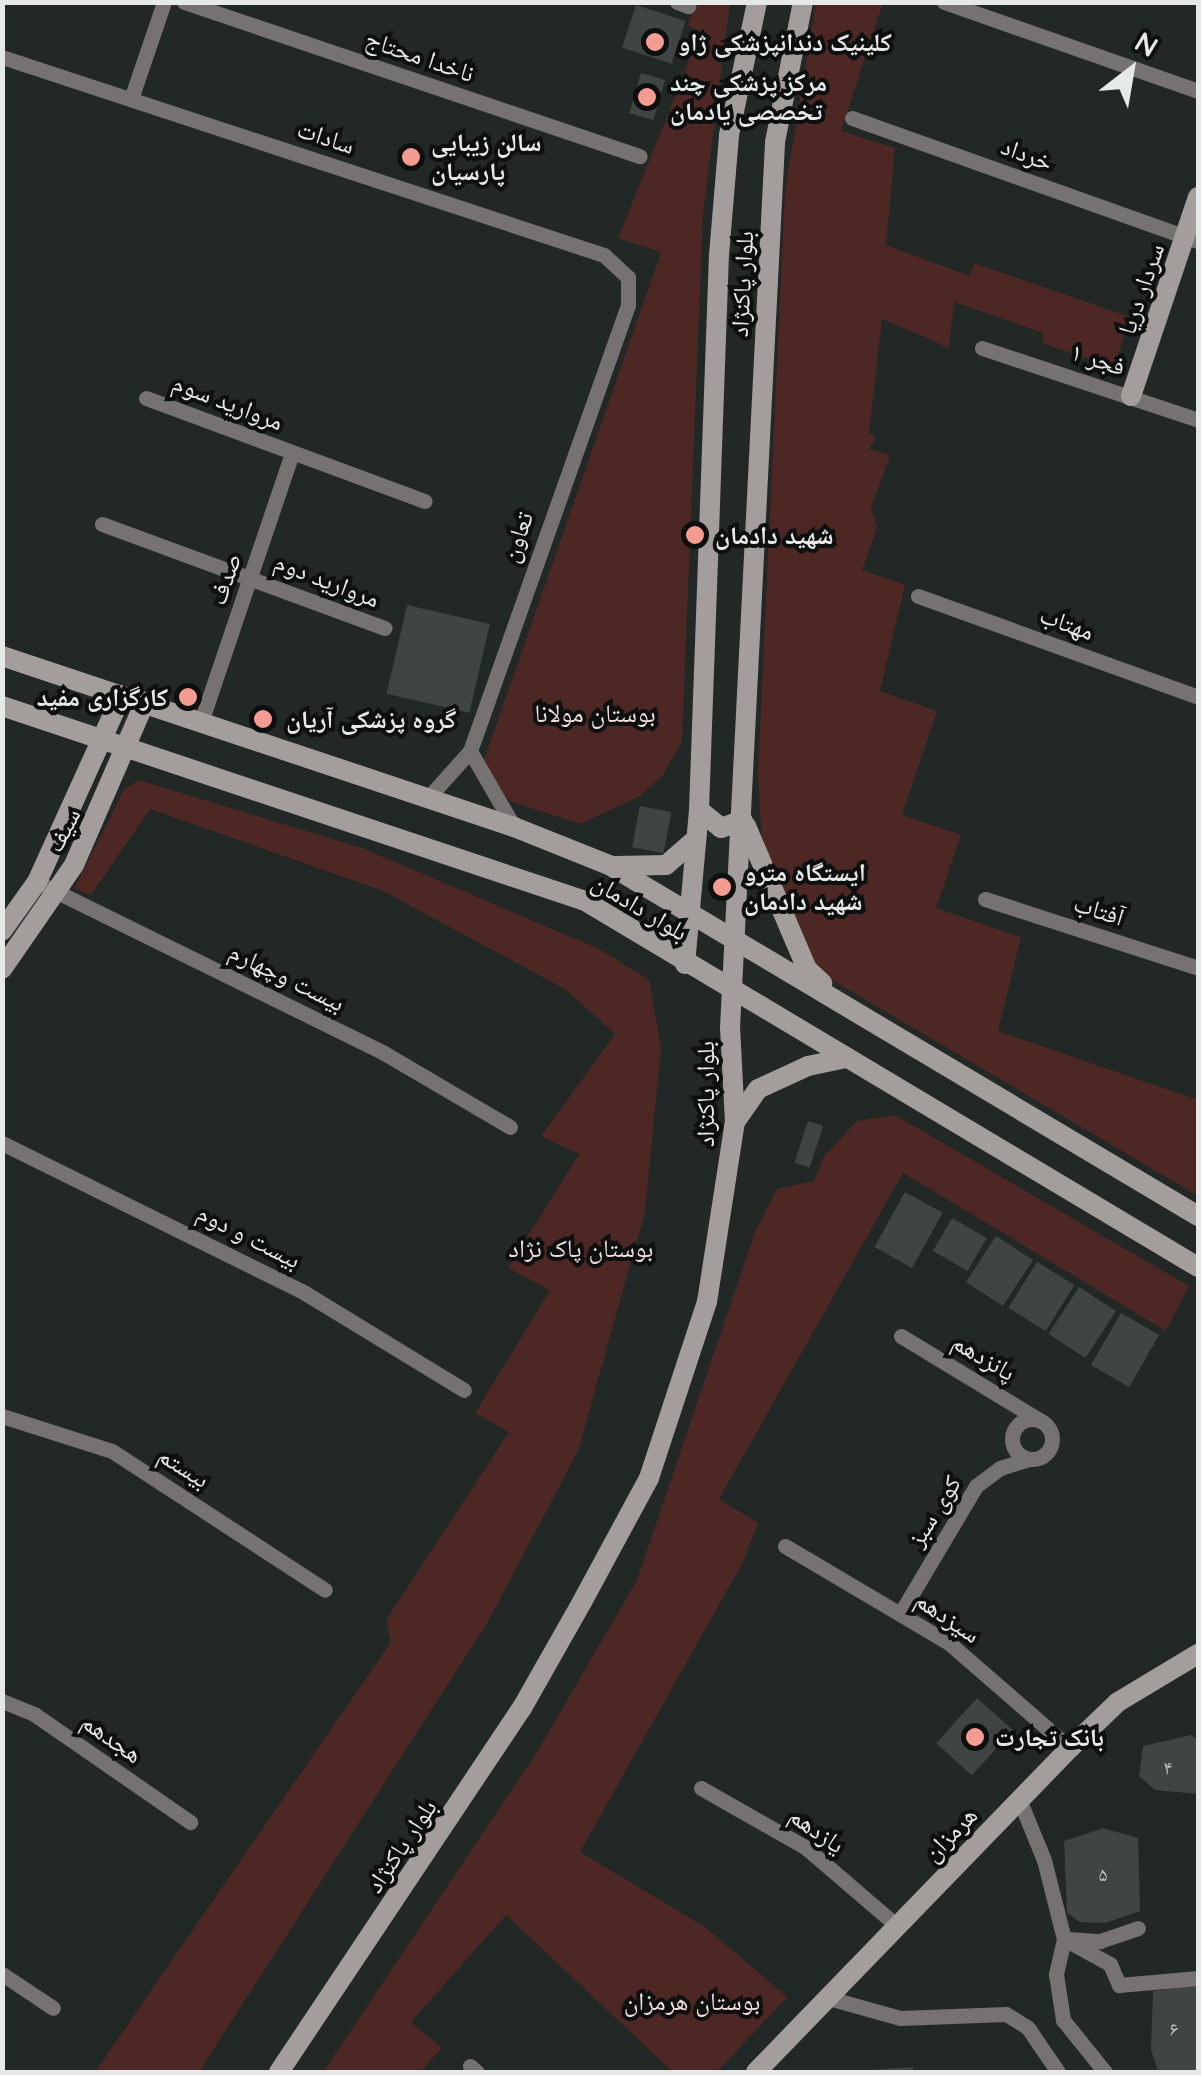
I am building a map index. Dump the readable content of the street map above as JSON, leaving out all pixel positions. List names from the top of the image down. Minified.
{"streets":{"main road":["بلوار پاکنژاد","سردار دریا","سیف","بلوار دادمان","هرمزان"],"street":["ناخدا محتاج","سادات","خرداد","فجر ۱","مروارید سوم","تعاون","صدف","مروارید دوم","مهتاب","آفتاب","بیست وچهارم","بیست و دوم","پانزدهم","بیستم","کوی سبز","سیزدهم","هجدهم","یازدهم"]},"crossings":[["سادات","تعاون"],["خرداد","سردار دریا"],["بلوار پاکنژاد","بلوار دادمان"],["سردار دریا","فجر ۱"],["مروارید سوم","صدف"],["تعاون","بلوار دادمان"],["صدف","مروارید دوم"],["صدف","بلوار دادمان"],["سیف","بلوار دادمان"],["سیف","بیست وچهارم"],["کوی سبز","سیزدهم"],["سیزدهم","هرمزان"],["یازدهم","هرمزان"]],"parks":["بوستان مولانا","بوستان پاک نژاد","بوستان هرمزان"],"places":["کلینیک دندانپزشکی ژاو","مرکز پزشکی چند تخصصی یادمان","سالن زیبایی پارسیان","شهید دادمان","کارگزاری مفید","گروه پزشکی آریان","ایستگاه مترو شهید دادمان","بانک تجارت"],"house_numbers":["۴","۵","۶"],"north":"top right"}
